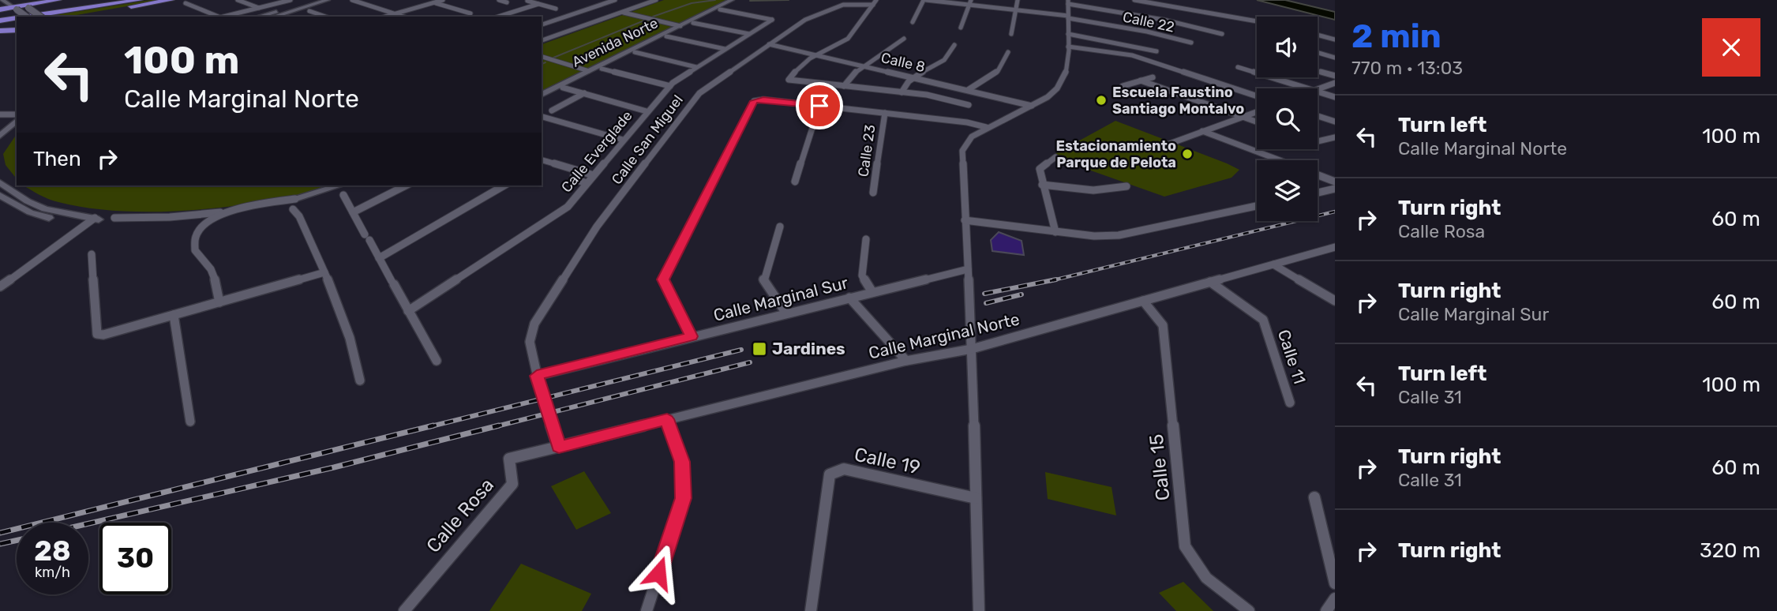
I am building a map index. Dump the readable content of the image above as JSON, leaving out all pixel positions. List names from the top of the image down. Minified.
{"streets":{"street":["Calle 22","Avenida Norte","Calle 8","Calle San Miguel","Calle 23","Calle Everglade","Calle Marginal Sur","Calle Marginal Norte","Calle 11","Calle 19","Calle 15","Calle Rosa"]},"crossings":[["Calle 8","Calle San Miguel"],["Calle San Miguel","Calle Marginal Sur"],["Calle Marginal Norte","Calle 11"],["Calle Marginal Norte","Calle 15"],["Calle Marginal Norte","Calle Rosa"]],"places":{"other":["Escuela Faustino Santiago Montalvo","Estacionamiento Parque de Pelota"],"transit":["Jardines"]},"page":{"heading":["2 min","770 m · 13:03"],"turn":["100 m","Calle Marginal Norte"],"list":[{"name":"Turn left","note":"Calle Marginal Norte","value":"100 m"},{"name":"Turn right","note":"Calle Rosa","value":"60 m"},{"name":"Turn right","note":"Calle Marginal Sur","value":"60 m"},{"name":"Turn left","note":"Calle 31","value":"100 m"},{"name":"Turn right","note":"Calle 31","value":"60 m"},{"name":"Turn right","value":"320 m"}],"then":"Then","speed":"28 km/h","limit":"30"}}
